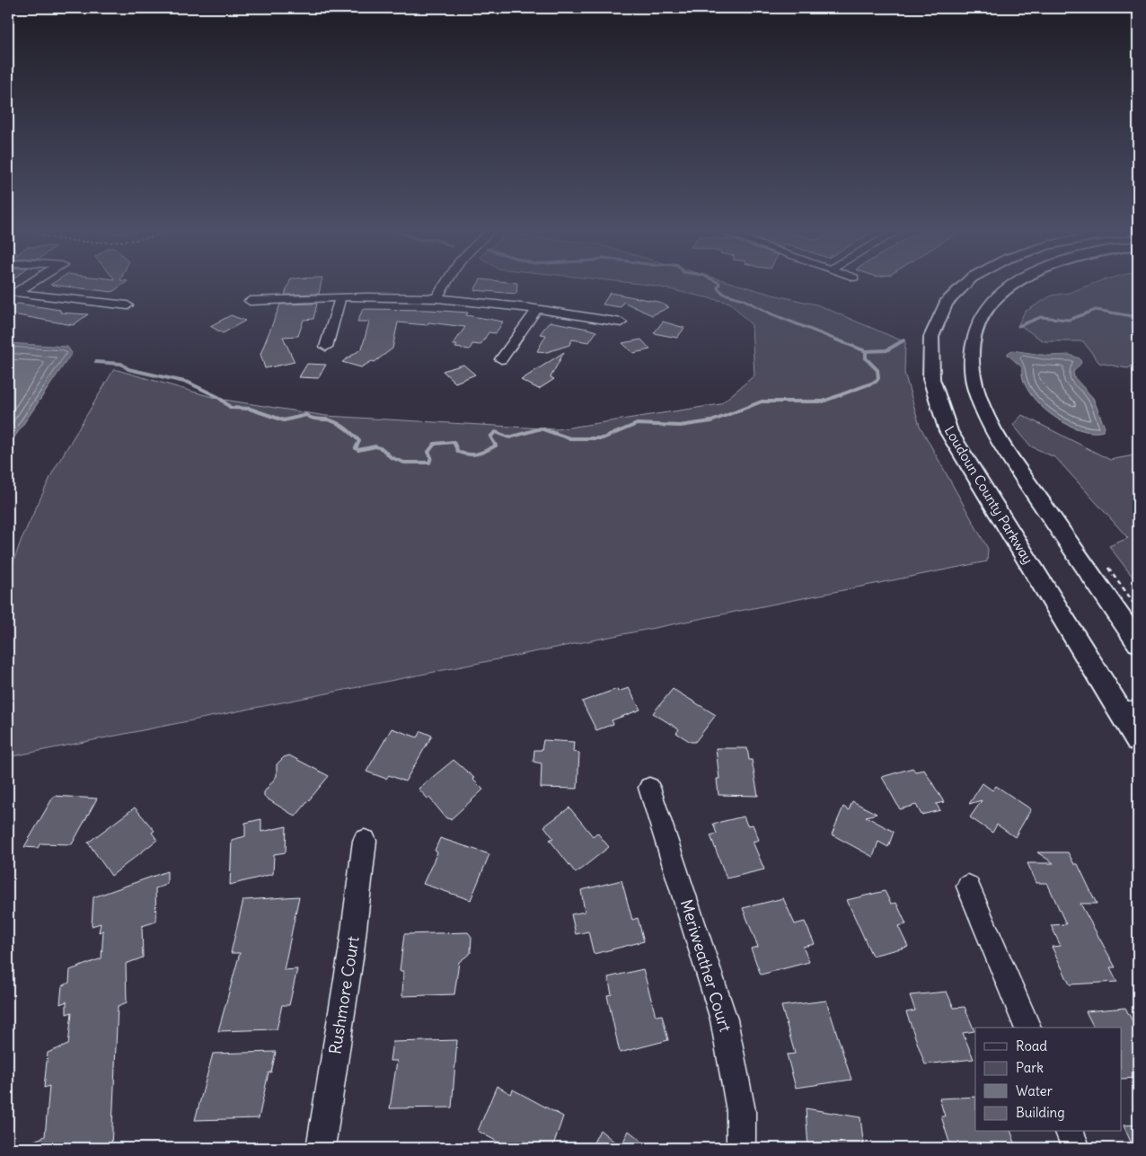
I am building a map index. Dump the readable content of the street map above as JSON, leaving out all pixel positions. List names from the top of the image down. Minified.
{"streets":{"main road":["Loudoun County Parkway"],"street":["Meriweather Court","Rushmore Court"]},"legend":["Road","Park","Water","Building"]}
